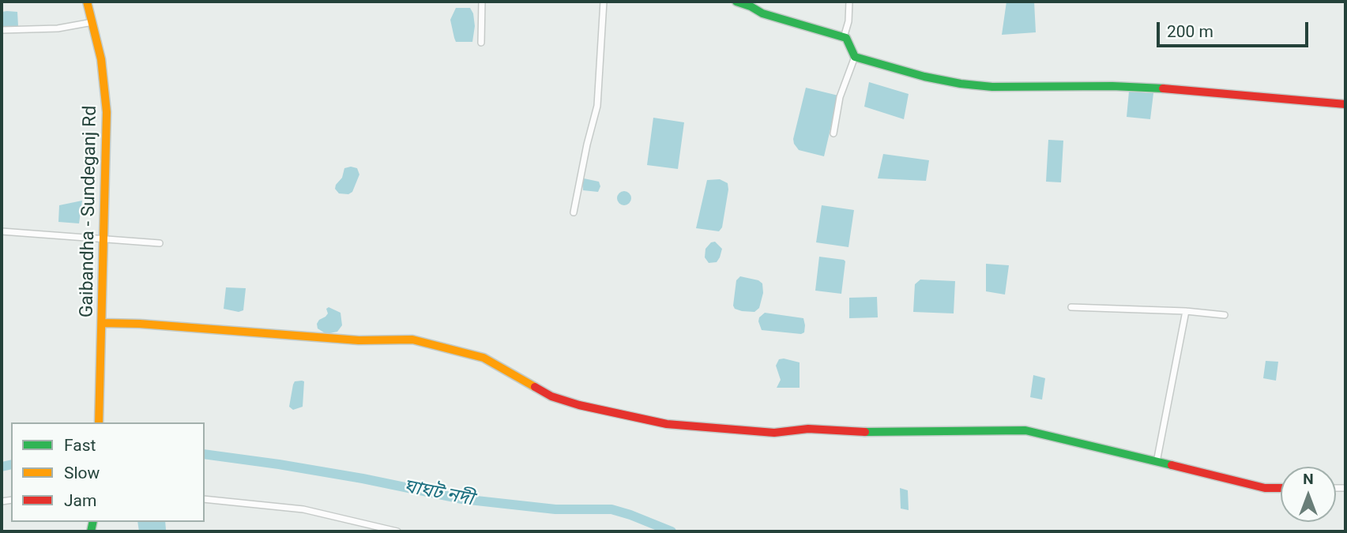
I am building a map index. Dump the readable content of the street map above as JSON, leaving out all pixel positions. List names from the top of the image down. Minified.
{"streets":{"street":["Gaibandha - Sundeganj Rd"]},"water":["ঘাঘট নদী"],"legend":["Fast","Slow","Jam"],"scale_bar":"200 m","north":"top"}
